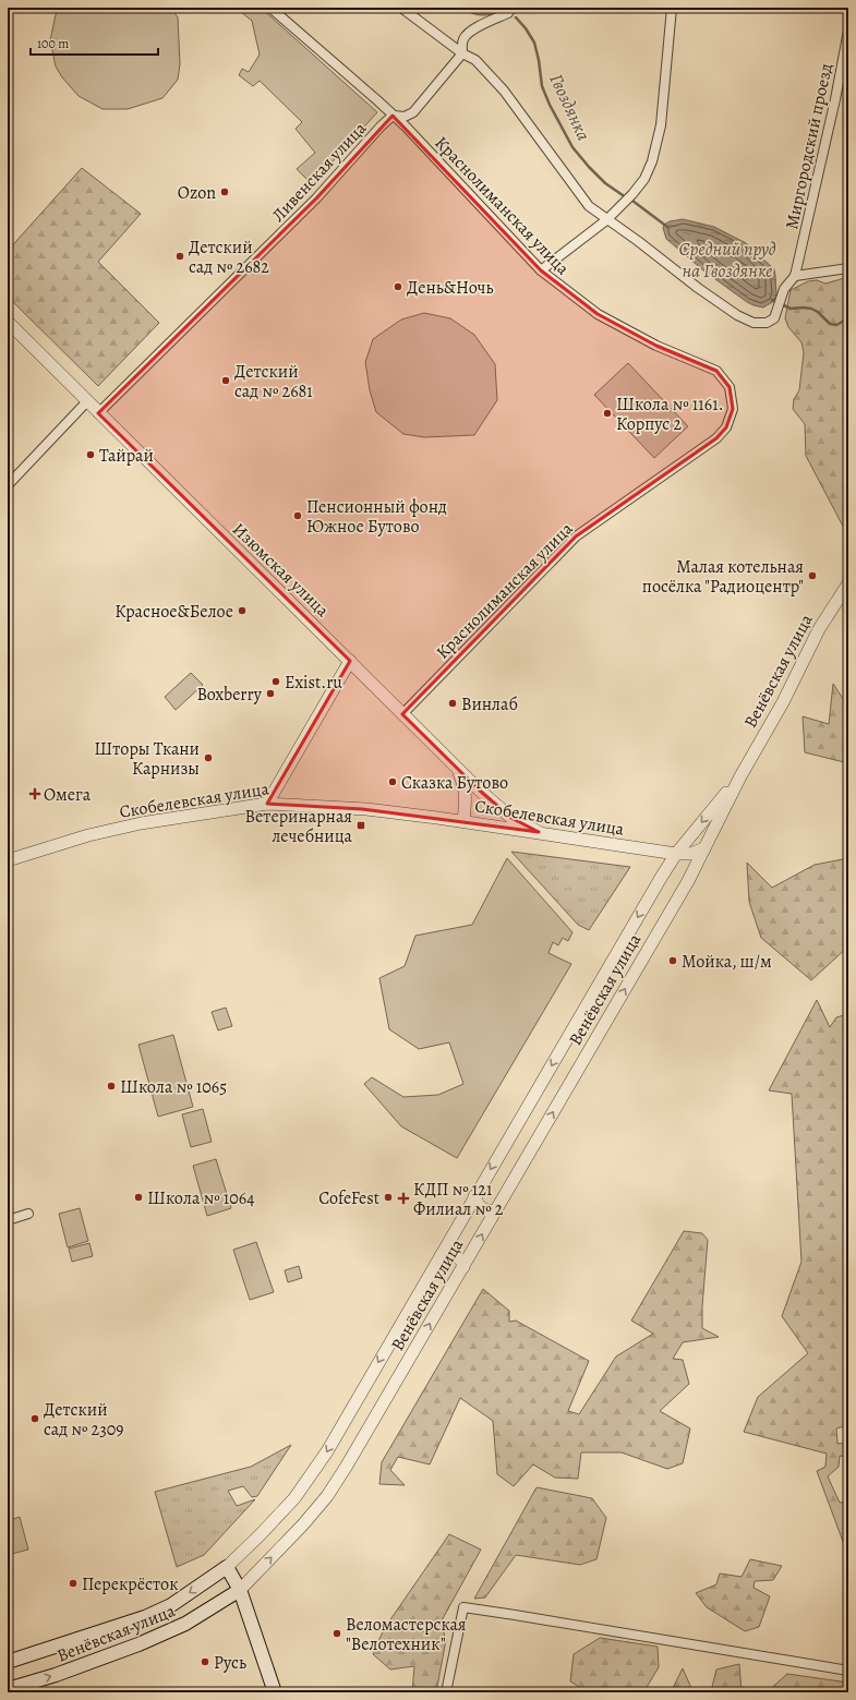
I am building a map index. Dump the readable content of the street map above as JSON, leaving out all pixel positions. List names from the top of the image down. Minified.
{"streets":{"main road":["Венёвская улица"],"street":["Миргородский проезд","Ливенская улица","Краснолиманская улица","Изюмская улица","Скобелевская улица"]},"crossings":[["Ливенская улица","Краснолиманская улица"],["Ливенская улица","Изюмская улица"],["Краснолиманская улица","Изюмская улица"],["Изюмская улица","Скобелевская улица"],["Венёвская улица","Скобелевская улица"]],"water":["Гвоздянка","Средний пруд на Гвоздянке"],"places":{"other":["Ozon","Детский сад № 2682","День&Ночь","Детский сад № 2681","Школа № 1161. Корпус 2","Тайрай","Пенсионный фонд Южное Бутово","Малая котельная посёлка \"Радиоцентр\"","Красное&Белое","Exist.ru","Boxberry","Винлаб","Шторы Ткани Карнизы","Сказка Бутово","Мойка, ш/м","Школа № 1065","Школа № 1064","CofeFest","Детский сад № 2309","Перекрёсток","Веломастерская \"Велотехник\"","Русь"],"health":["Омега","КДП № 121 Филиал № 2"],"transit":["Ветеринарная лечебница"]},"scale_bar":"100 m"}
